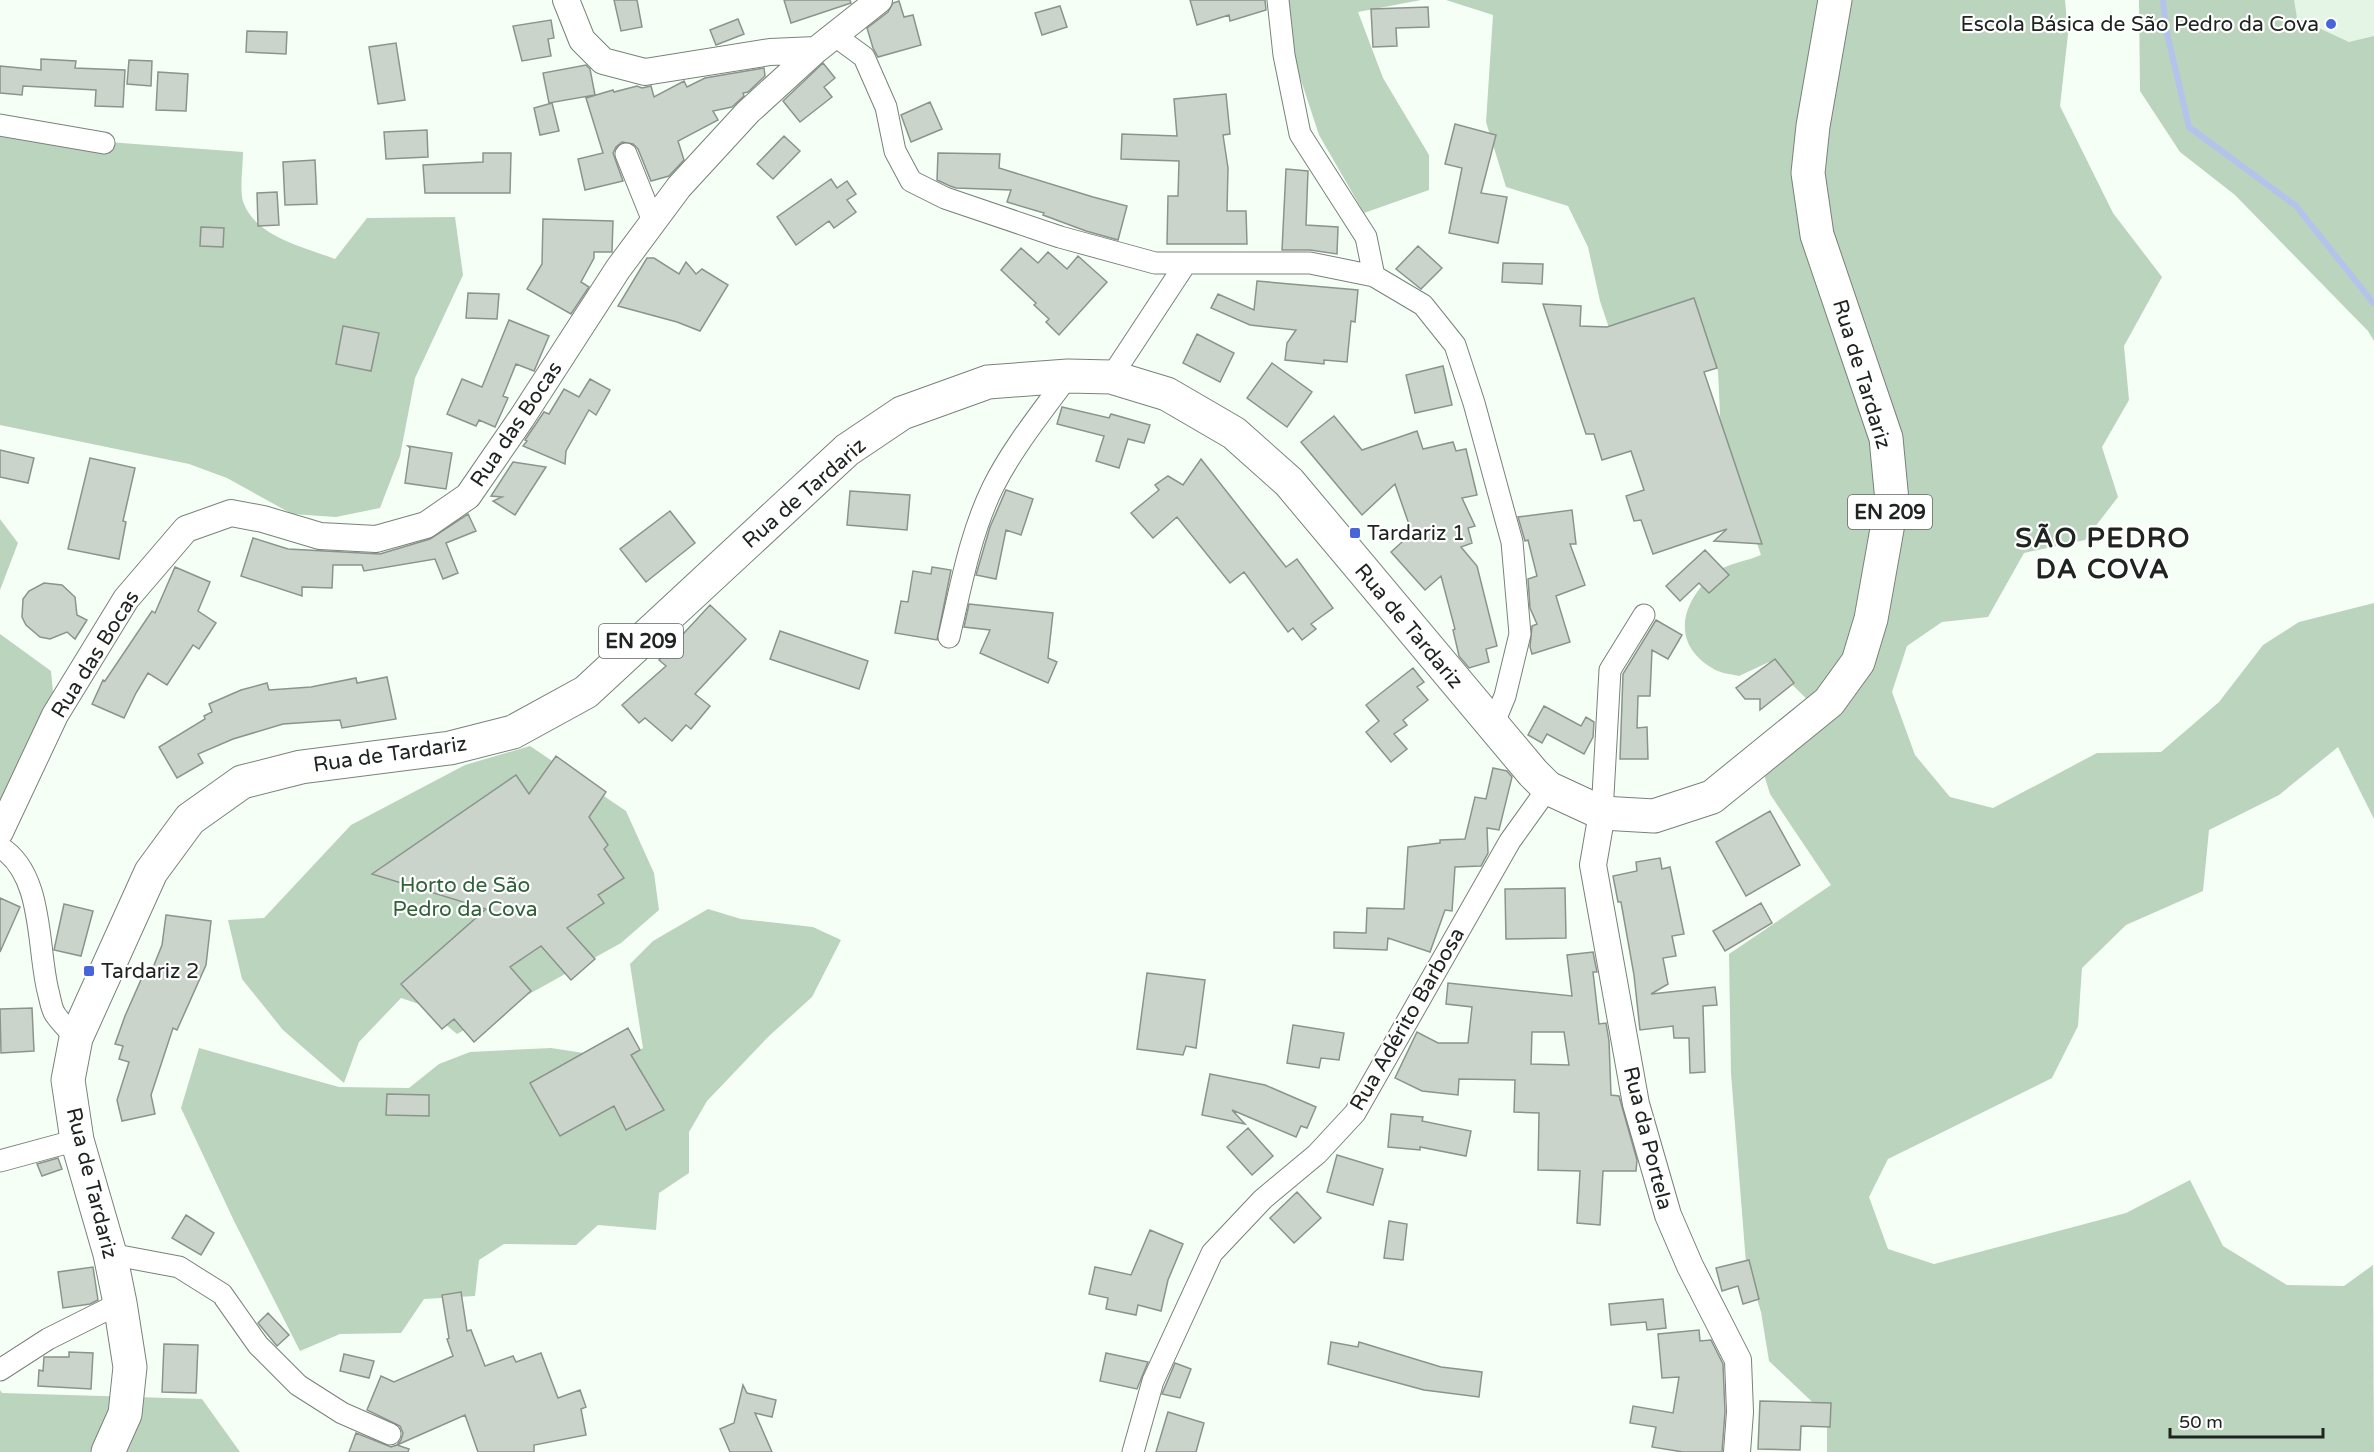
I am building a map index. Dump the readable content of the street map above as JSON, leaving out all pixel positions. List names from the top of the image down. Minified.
{"streets":{"main road":["Rua de Tardariz","EN 209"],"street":["Rua das Bocas","Rua Adérito Barbosa","Rua da Portela"]},"crossings":[["Rua de Tardariz","Rua Adérito Barbosa"],["Rua de Tardariz","Rua da Portela"]],"districts":["SÃO PEDRO DA COVA"],"parks":["Horto de São Pedro da Cova"],"places":{"other":["Escola Básica de São Pedro da Cova"],"transit":["Tardariz 1","Tardariz 2"]},"scale_bar":"50 m"}
